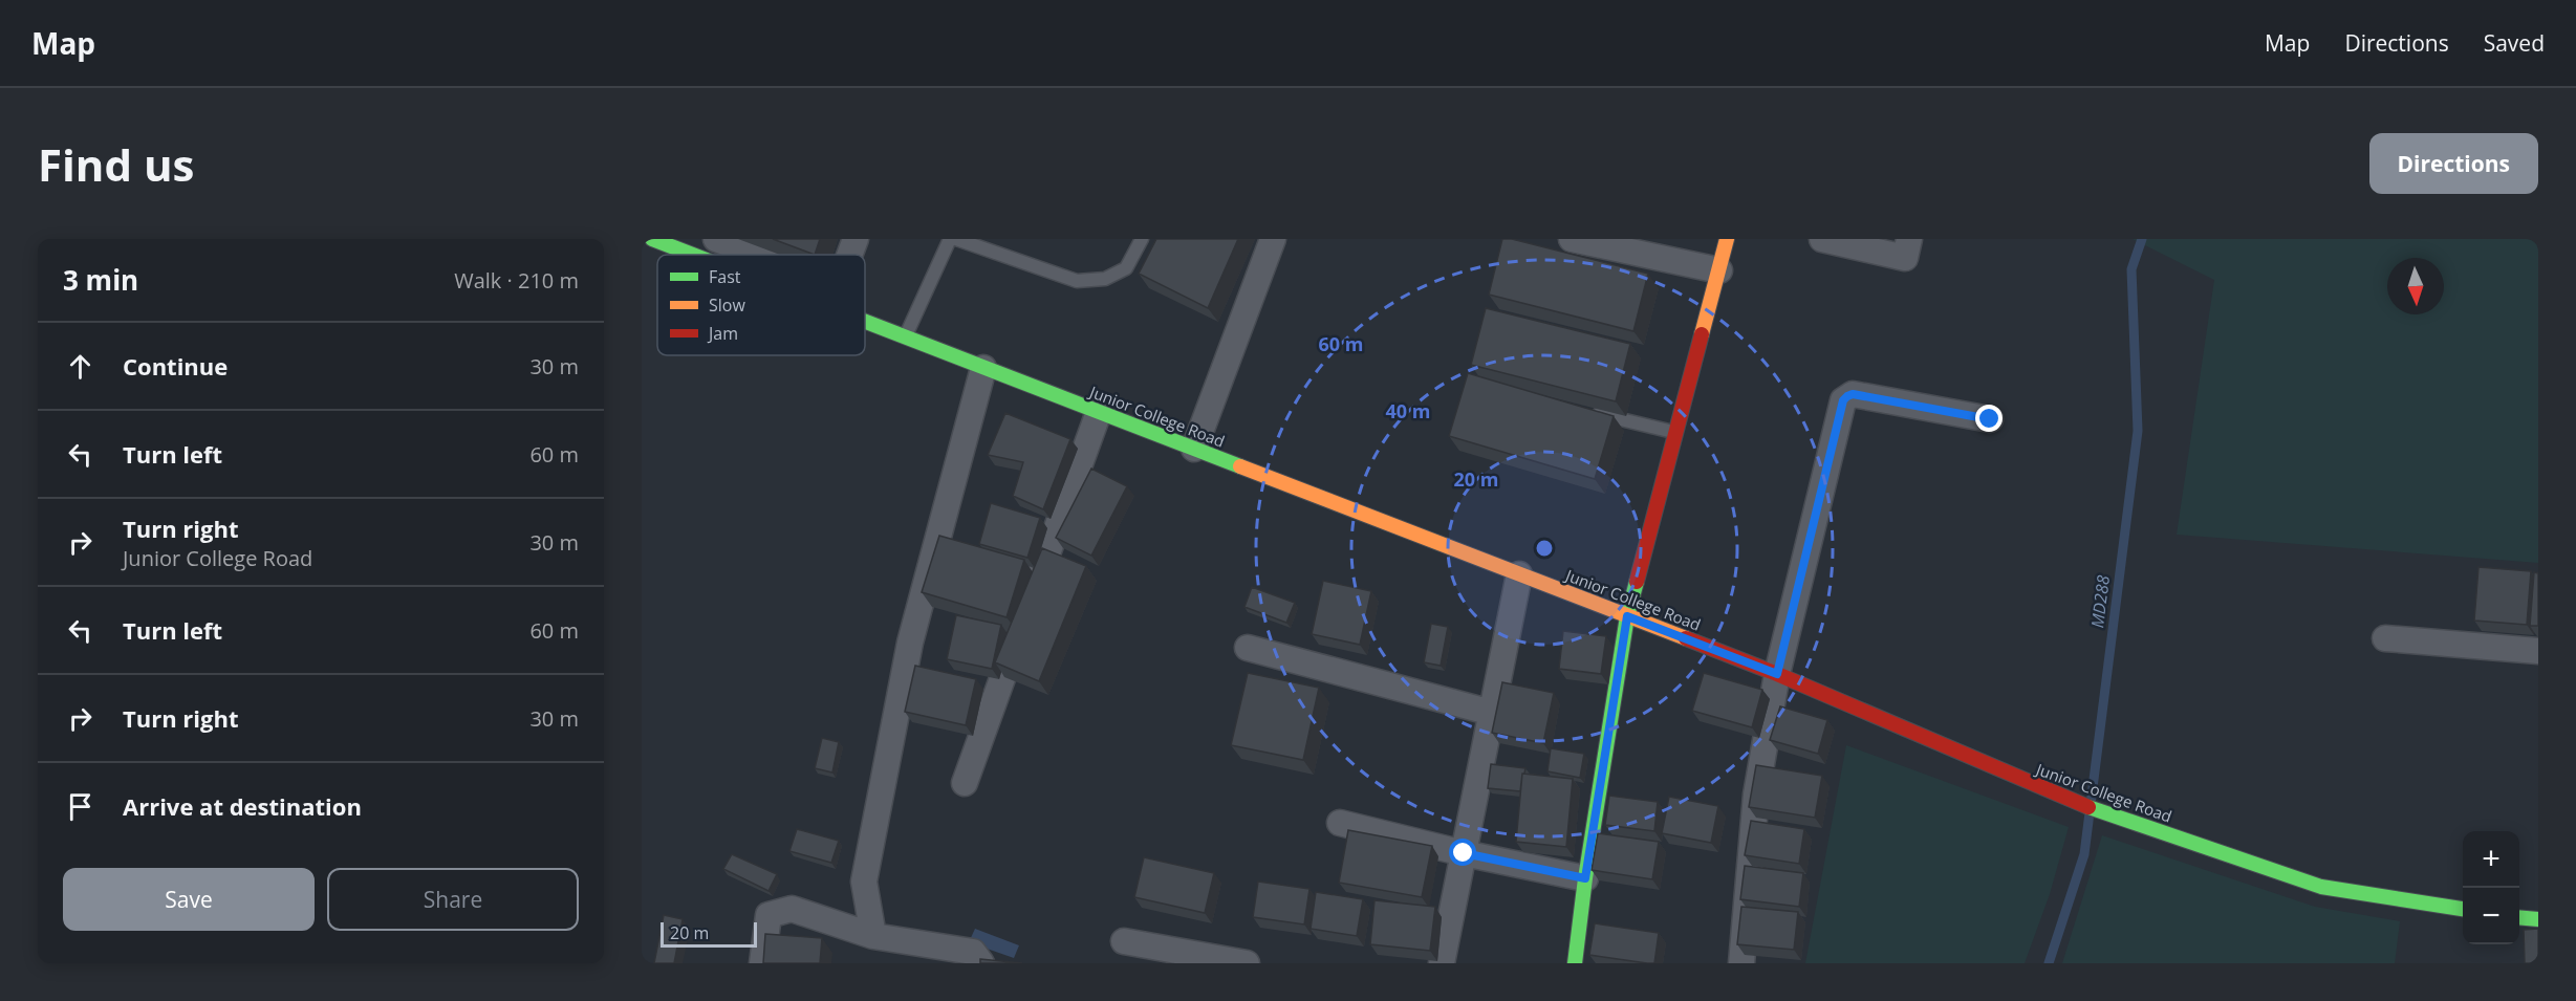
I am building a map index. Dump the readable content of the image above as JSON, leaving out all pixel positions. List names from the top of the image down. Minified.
{"streets":{"street":["Junior College Road"]},"water":["MD288"],"legend":["Fast","Slow","Jam"],"scale_bar":"20 m","north":"bottom","page":{"header":"Map","nav":["Map","Directions","Saved"],"buttons":["Directions",["Save","Share"]],"title":"Find us","heading":["3 min","Walk · 210 m"],"list":[["Continue","30 m"],["Turn left","60 m"],["Turn right","Junior College Road","30 m"],["Turn left","60 m"],["Turn right","30 m"],"Arrive at destination"],"map_buttons":["+","−"],"scale":"20 m"},"rings":["60 m","40 m","20 m"]}
